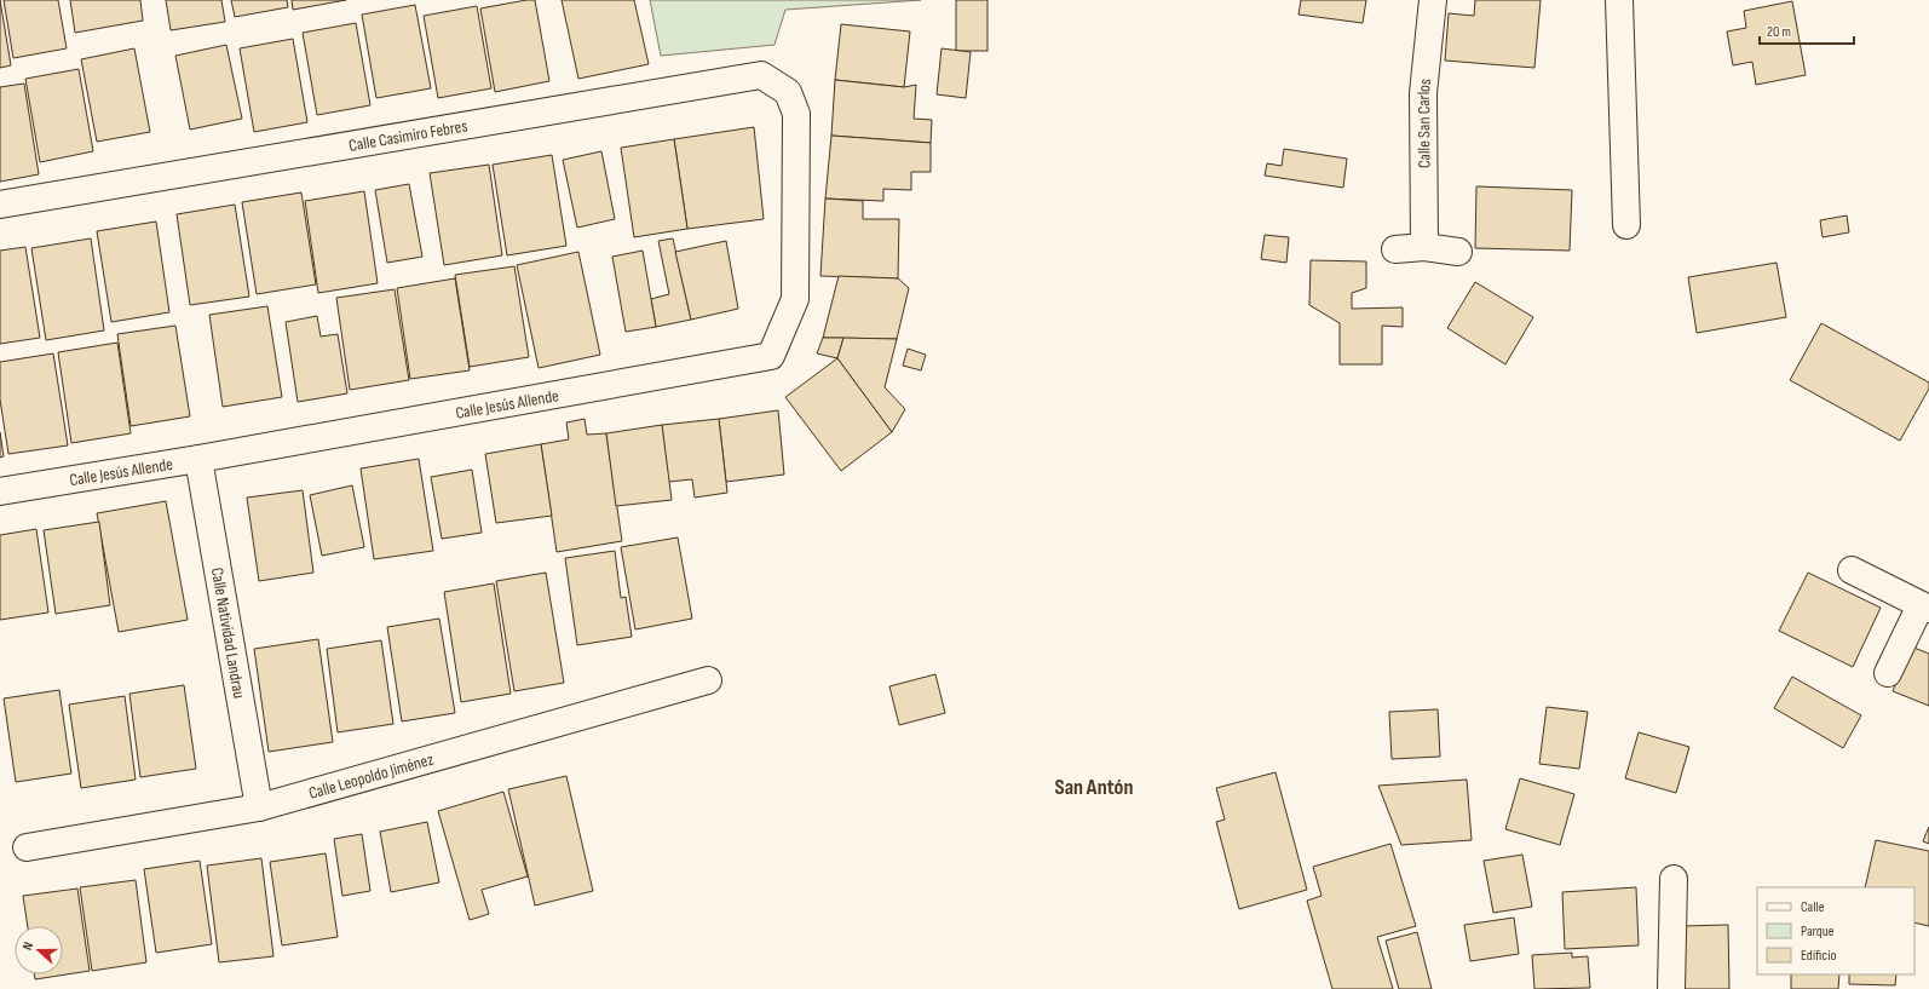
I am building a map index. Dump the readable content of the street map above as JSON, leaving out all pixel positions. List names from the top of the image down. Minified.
{"streets":{"street":["Calle San Carlos","Calle Casimiro Febres","Calle Jesús Allende","Calle Natividad Landrau","Calle Leopoldo Jiménez"]},"crossings":[["Calle Casimiro Febres","Calle Jesús Allende"],["Calle Jesús Allende","Calle Natividad Landrau"],["Calle Natividad Landrau","Calle Leopoldo Jiménez"]],"districts":["San Antón"],"legend":["Calle","Parque","Edificio"],"scale_bar":"20 m","north":"left"}
